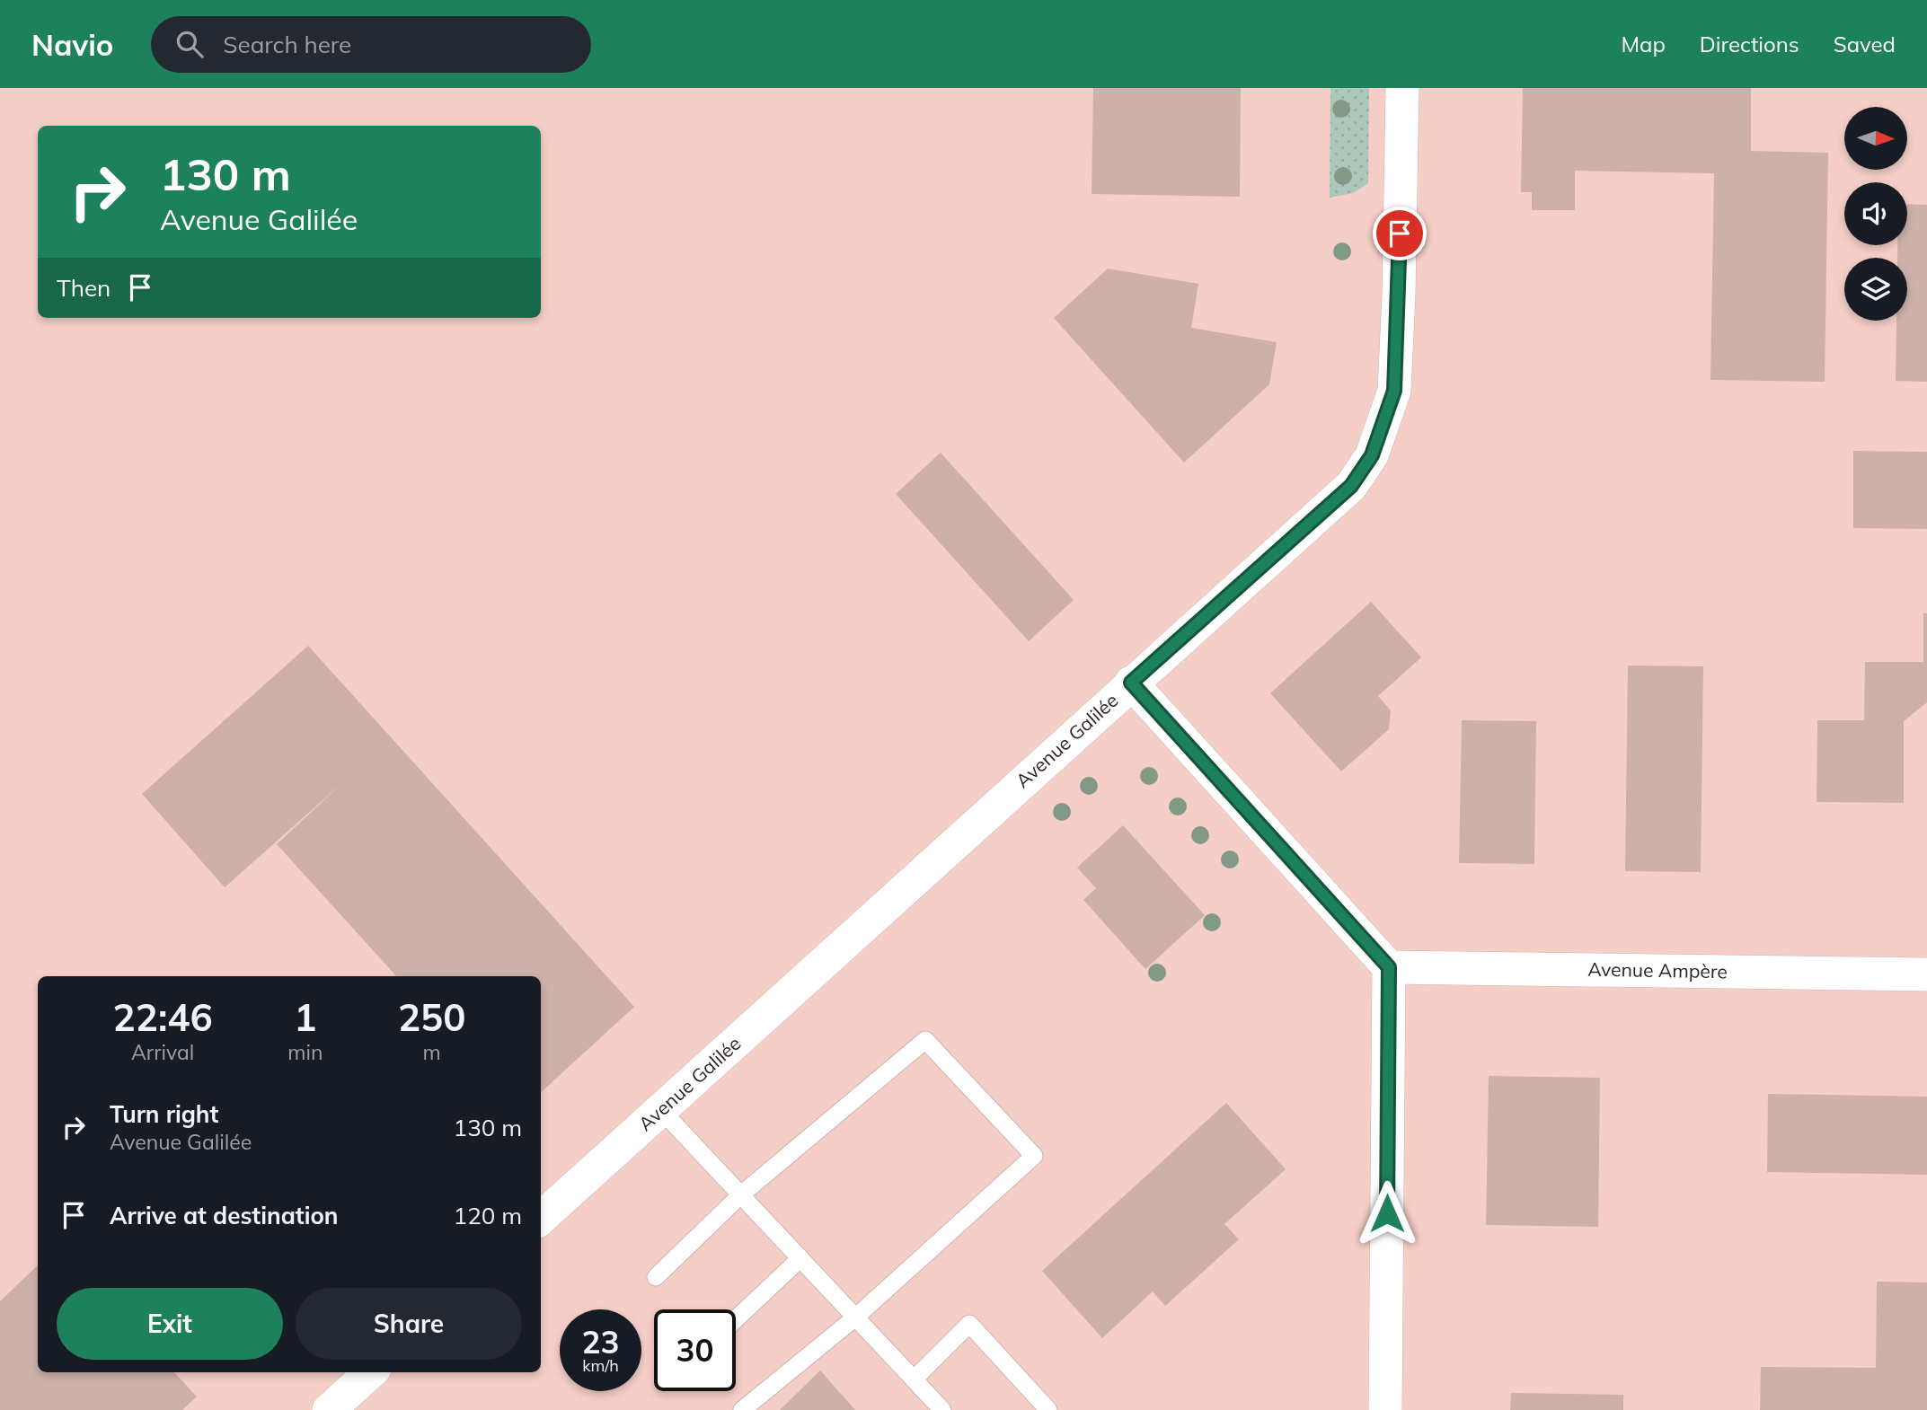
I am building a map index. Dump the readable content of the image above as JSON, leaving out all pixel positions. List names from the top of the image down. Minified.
{"streets":{"street":["Avenue Galilée","Avenue Ampère"]},"north":"right","page":{"header":"Navio","search":"Search here","nav":["Map","Directions","Saved"],"turn":["130 m","Avenue Galilée"],"then":"Then","eta":["22:46","Arrival","1","min","250","m"],"list":[{"name":"Turn right","note":"Avenue Galilée","value":"130 m"},{"name":"Arrive at destination","value":"120 m"}],"buttons":["Exit","Share"],"speed":"23 km/h","limit":"30"}}
